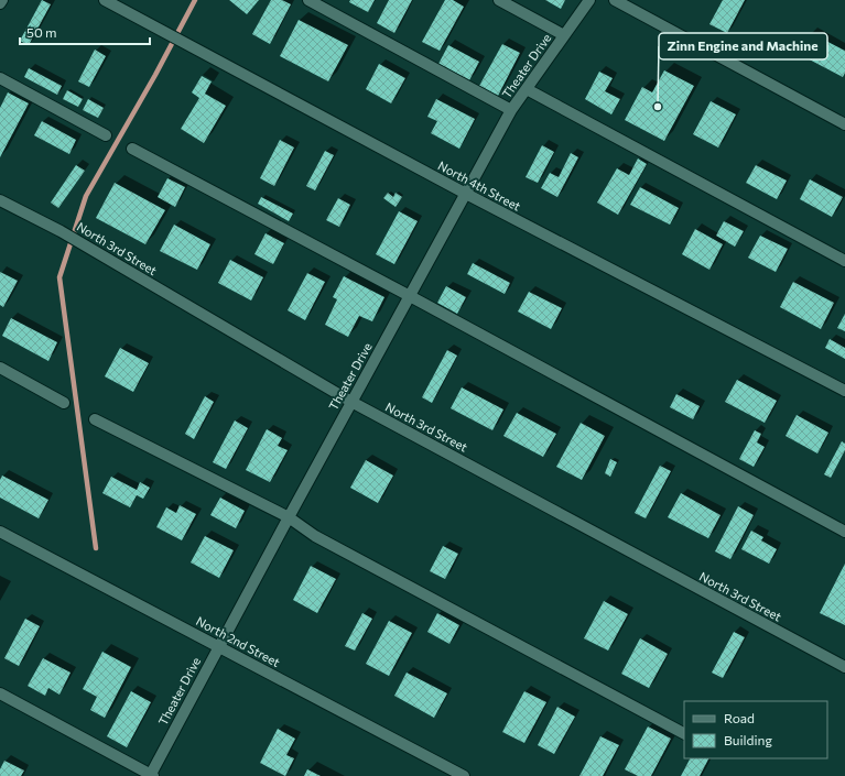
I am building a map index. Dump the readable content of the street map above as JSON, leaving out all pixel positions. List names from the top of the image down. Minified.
{"streets":{"street":["Theater Drive","North 4th Street","North 3rd Street","North 2nd Street"]},"crossings":[["Theater Drive","North 4th Street"],["Theater Drive","North 3rd Street"],["Theater Drive","North 2nd Street"]],"places":["Zinn Engine and Machine"],"legend":["Road","Building"],"scale_bar":"50 m"}
